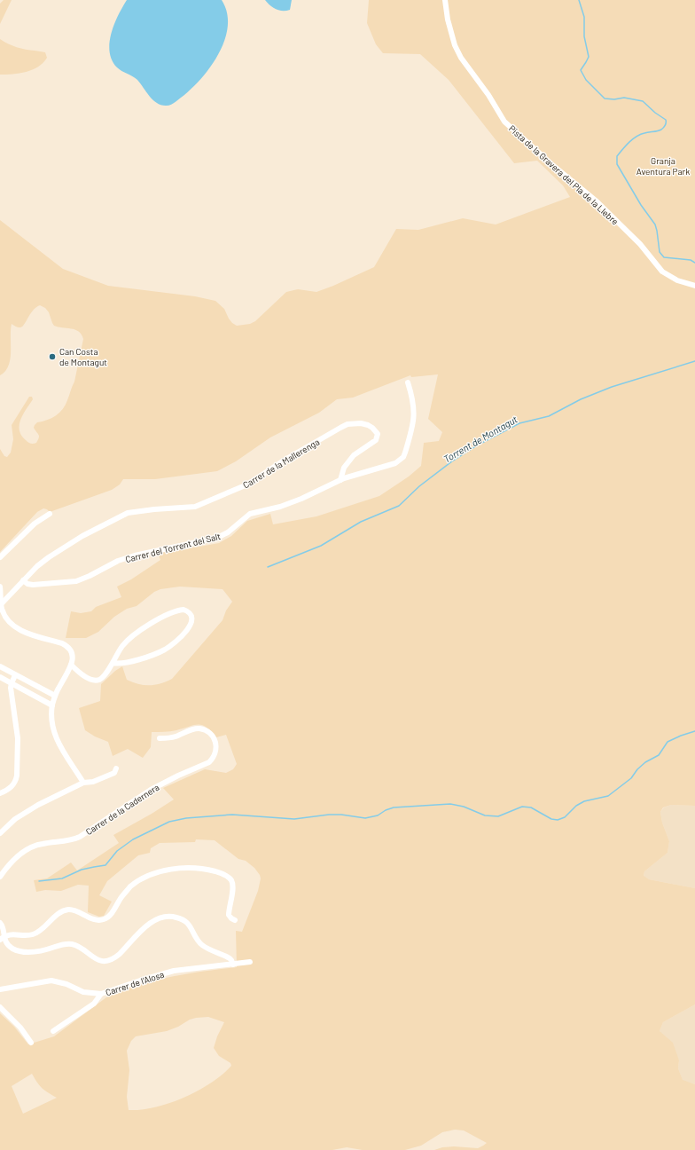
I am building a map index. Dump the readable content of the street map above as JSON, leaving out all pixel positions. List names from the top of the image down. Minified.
{"streets":{"street":["Pista de la Gravera del Pla de la Llebre","Carrer de la Mallerenga","Carrer del Torrent del Salt","Carrer de la Cadernera","Carrer de l'Alosa"]},"crossings":[["Carrer de la Mallerenga","Carrer del Torrent del Salt"]],"water":["Torrent de Montagut"],"parks":["Granja Aventura Park"],"places":["Can Costa de Montagut"]}
